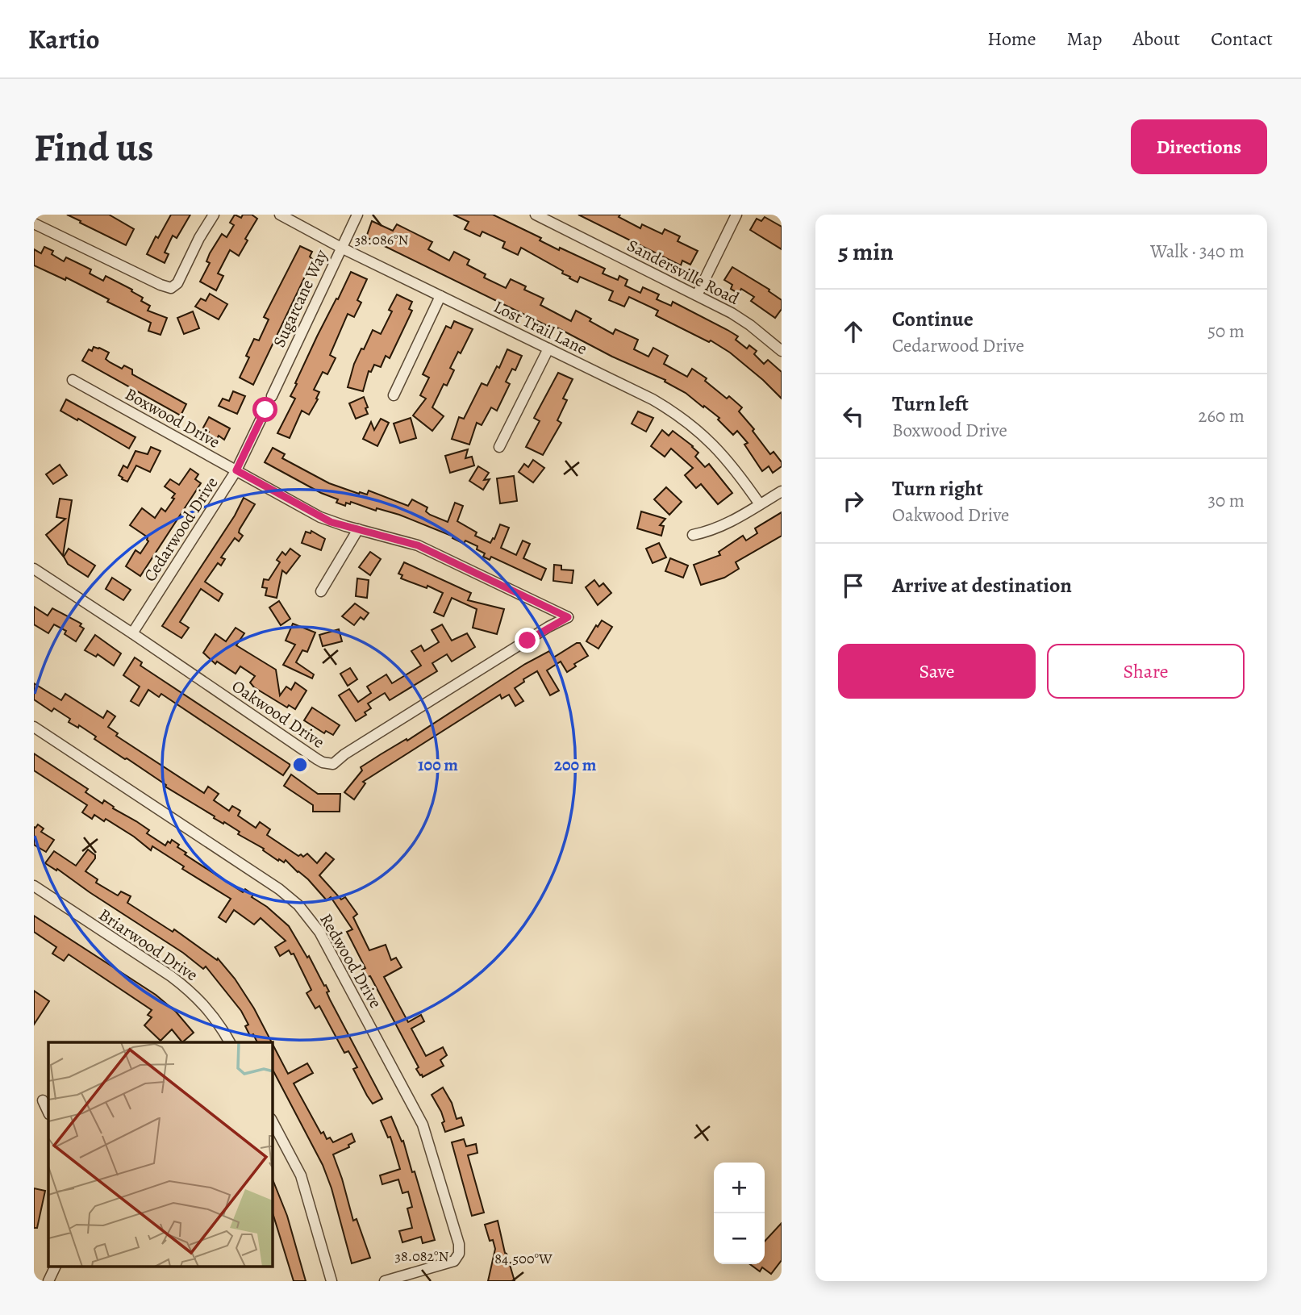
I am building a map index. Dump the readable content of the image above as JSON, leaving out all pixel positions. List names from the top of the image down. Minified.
{"streets":{"street":["Sandersville Road","Sugarcane Way","Lost Trail Lane","Boxwood Drive","Cedarwood Drive","Oakwood Drive","Briarwood Drive","Redwood Drive"]},"crossings":[["Sugarcane Way","Lost Trail Lane"],["Boxwood Drive","Cedarwood Drive"],["Boxwood Drive","Oakwood Drive"],["Cedarwood Drive","Oakwood Drive"]],"page":{"header":"Kartio","nav":["Home","Map","About","Contact"],"buttons":["Directions",["Save","Share"]],"title":"Find us","heading":["5 min","Walk · 340 m"],"list":[["Continue","Cedarwood Drive","50 m"],["Turn left","Boxwood Drive","260 m"],["Turn right","Oakwood Drive","30 m"],"Arrive at destination"],"map_buttons":["+","−"]},"coordinates":["38.086°N","38.082°N","84.500°W"],"rings":["100 m","200 m"]}
